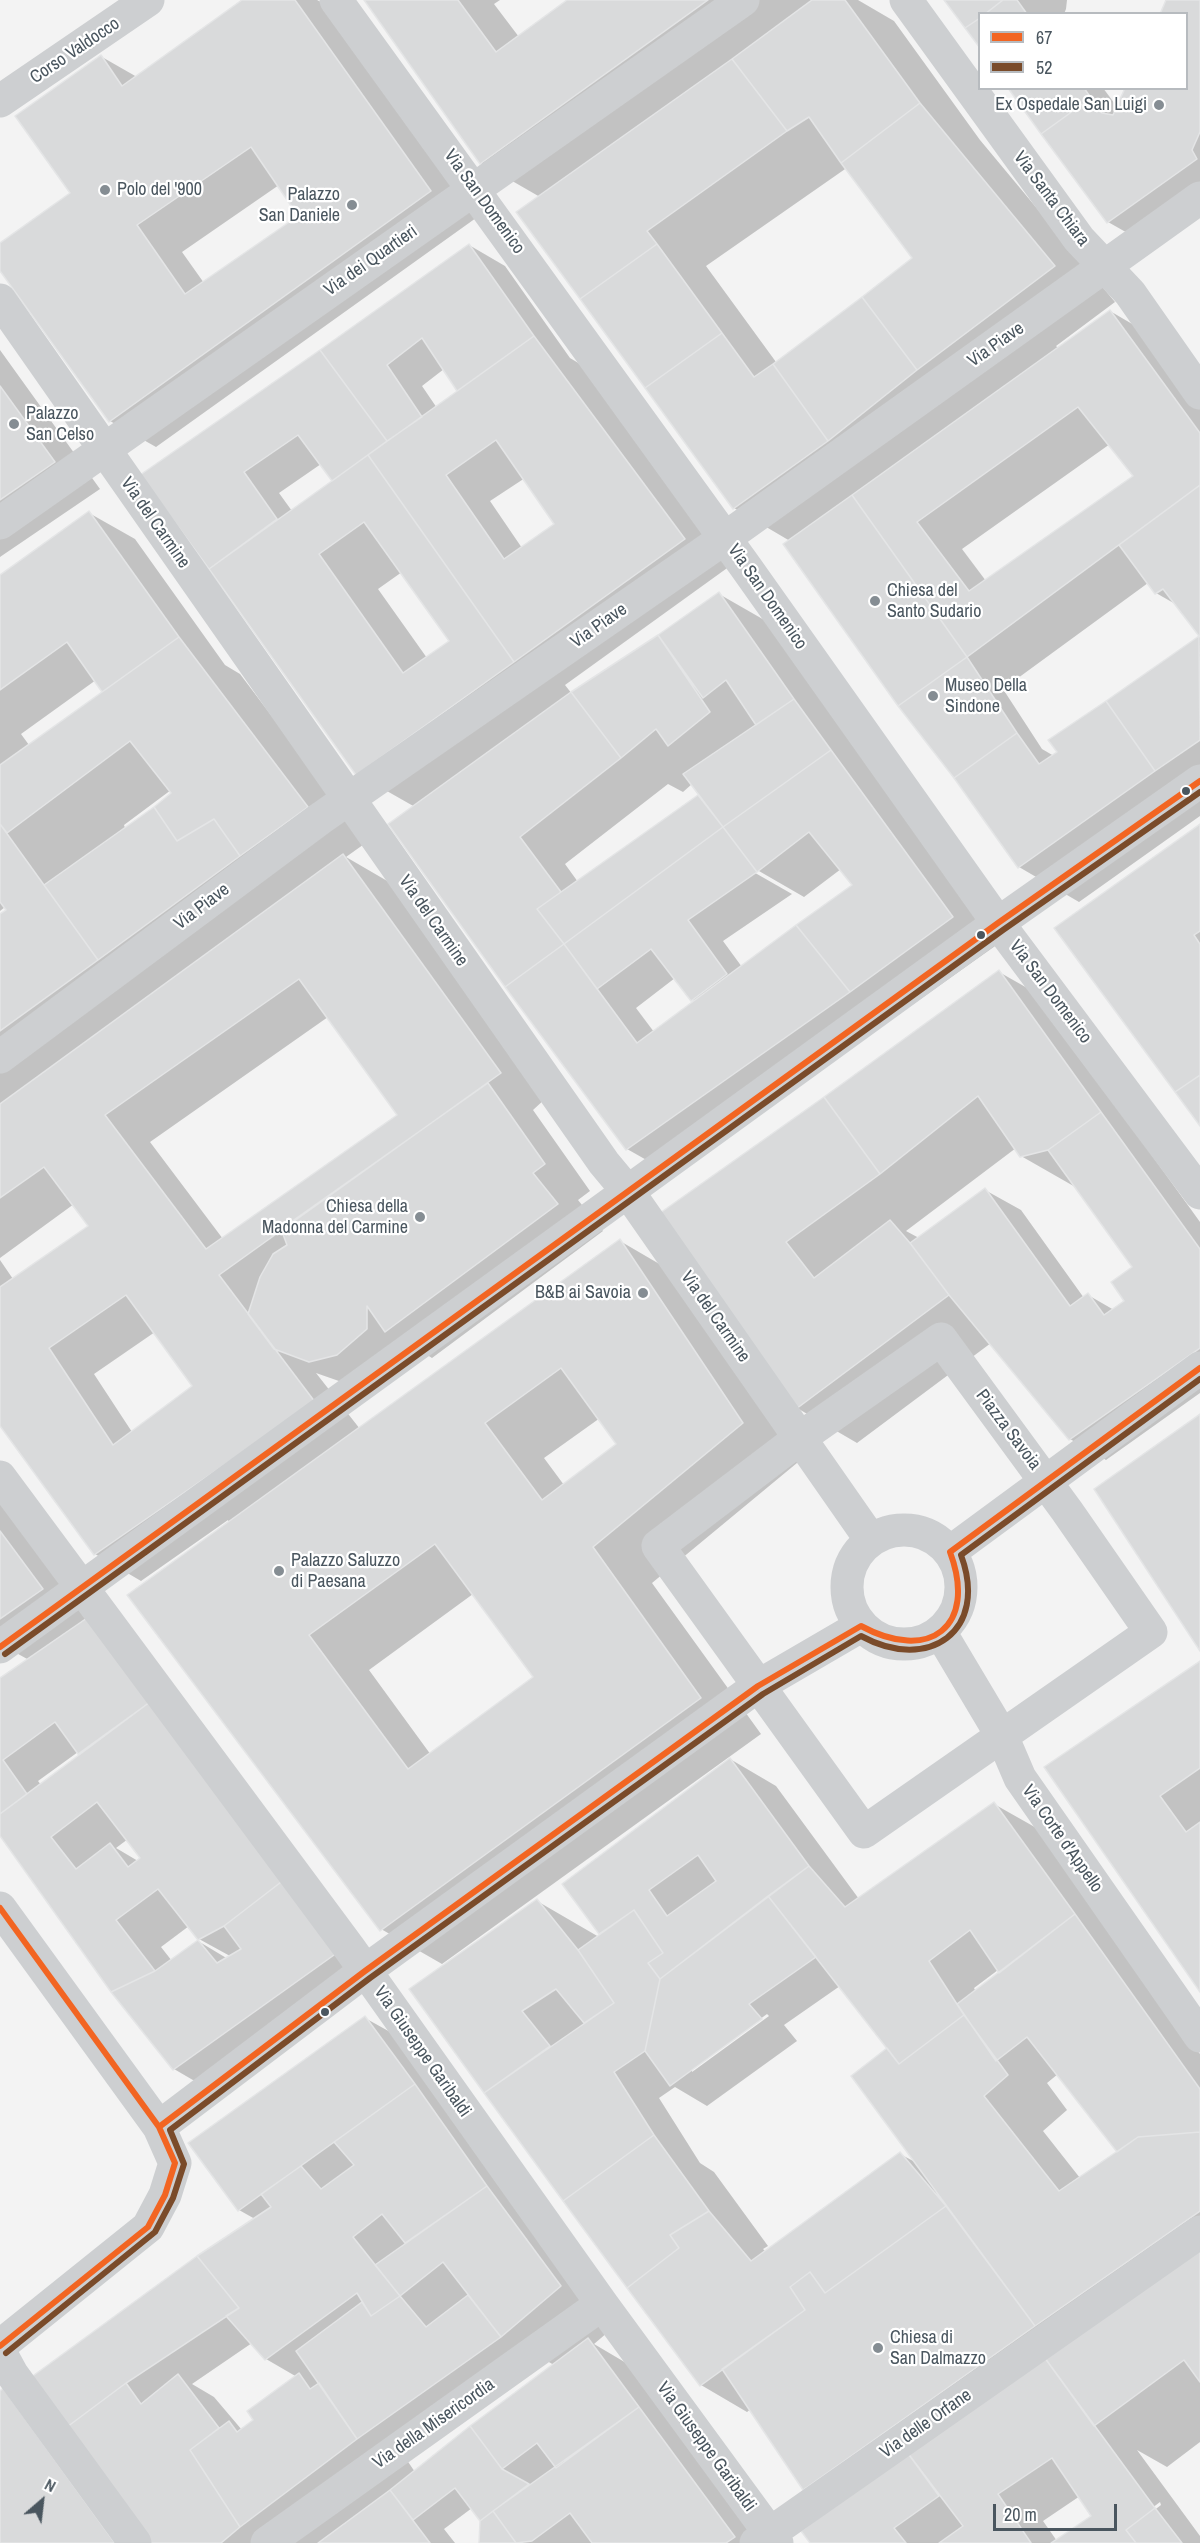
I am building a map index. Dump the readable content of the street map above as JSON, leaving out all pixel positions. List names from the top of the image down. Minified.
{"streets":{"street":["Corso Valdocco","Via Santa Chiara","Via San Domenico","Via dei Quartieri","Via Piave","Via del Carmine","Piazza Savoia","Via Corte d'Appello","Via Giuseppe Garibaldi","Via della Misericordia","Via delle Orfane"]},"crossings":[["Via Santa Chiara","Via Piave"],["Via San Domenico","Via dei Quartieri"],["Via San Domenico","Via Piave"],["Via dei Quartieri","Via del Carmine"],["Via Piave","Via del Carmine"],["Via del Carmine","Piazza Savoia"],["Via del Carmine","Via Corte d'Appello"],["Piazza Savoia","Via Corte d'Appello"],["Via Giuseppe Garibaldi","Via della Misericordia"],["Via Giuseppe Garibaldi","Via delle Orfane"]],"places":["Ex Ospedale San Luigi","Polo del '900","Palazzo San Daniele","Palazzo San Celso","Chiesa del Santo Sudario","Museo Della Sindone","Chiesa della Madonna del Carmine","B&B ai Savoia","Palazzo Saluzzo di Paesana","Chiesa di San Dalmazzo"],"lines":["transit line 67","transit line 52"],"legend":["67","52"],"scale_bar":"20 m","north":"top right"}
